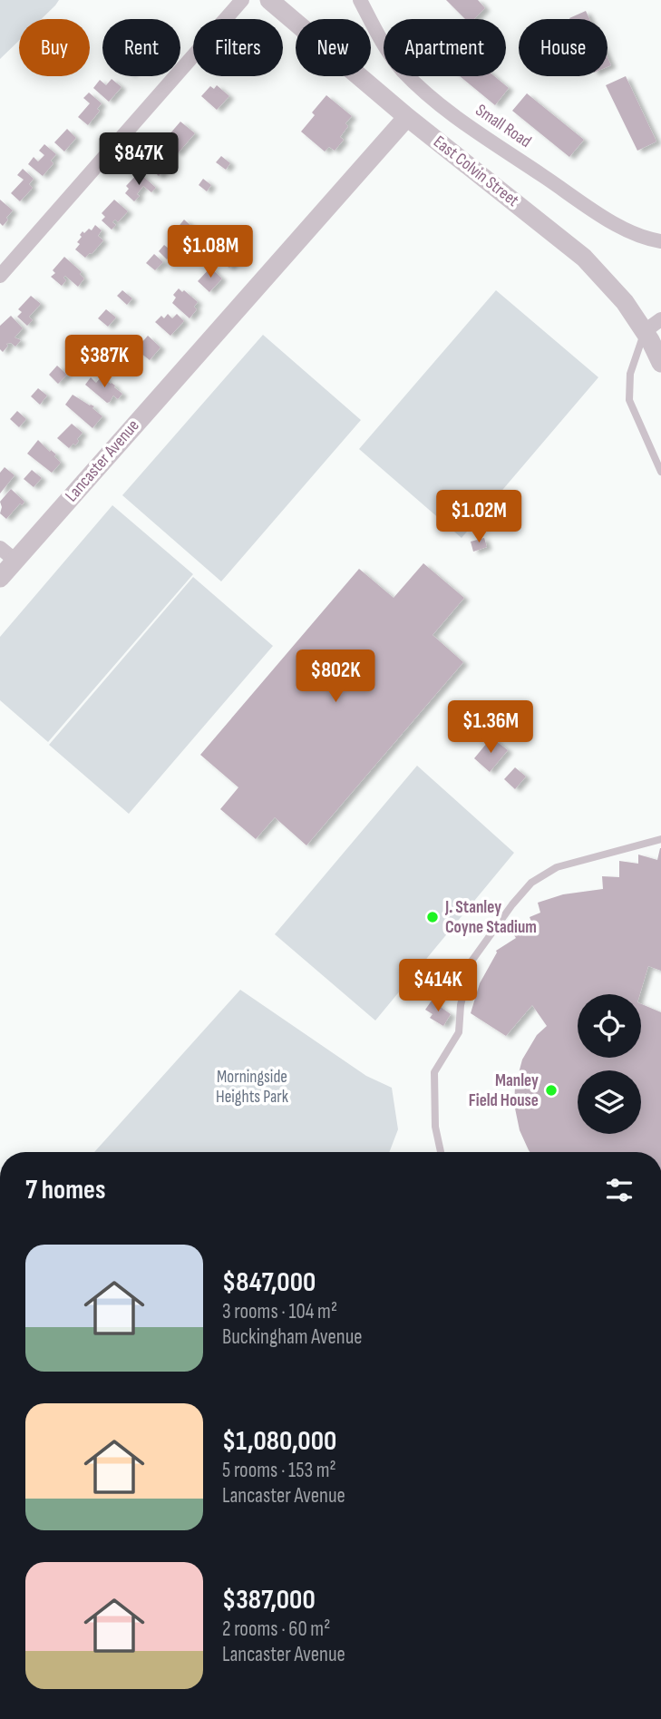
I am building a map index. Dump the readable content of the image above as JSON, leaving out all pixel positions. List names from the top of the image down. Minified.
{"streets":{"street":["Small Road","East Colvin Street","Lancaster Avenue"]},"crossings":[["East Colvin Street","Lancaster Avenue"]],"parks":["Morningside Heights Park"],"places":["J. Stanley Coyne Stadium","Manley Field House"],"page":{"chip":["Buy","Rent","Filters","New","Apartment","House"],"price":["$847K","$1.08M","$387K","$1.02M","$802K","$1.36M","$414K"],"heading":"7 homes","list":[{"name":"$847,000","note":"3 rooms · 104 m² · Buckingham Avenue"},{"name":"$1,080,000","note":"5 rooms · 153 m² · Lancaster Avenue"},{"name":"$387,000","note":"2 rooms · 60 m² · Lancaster Avenue"}]}}
